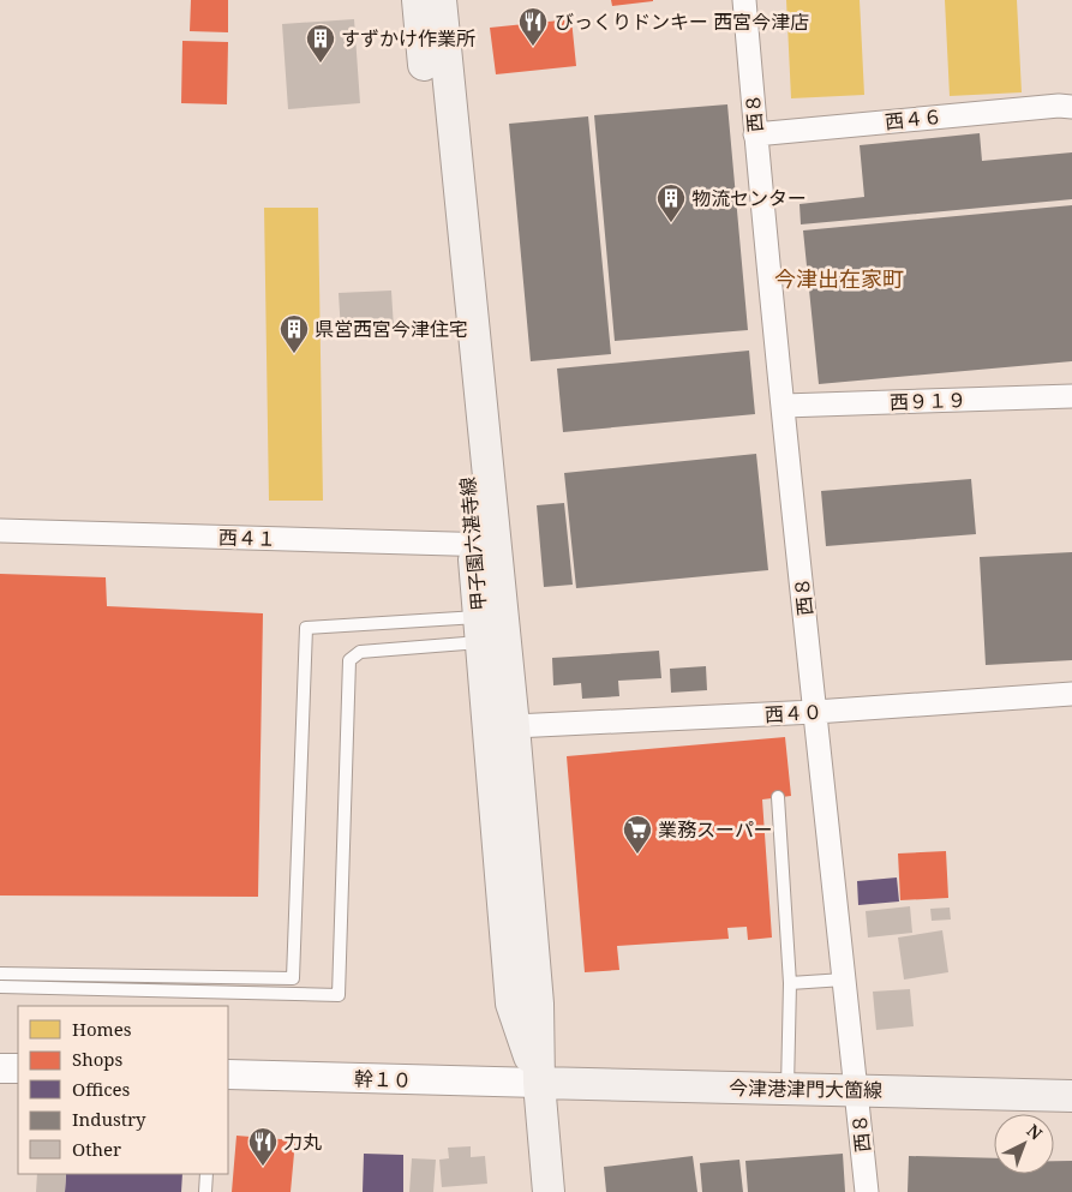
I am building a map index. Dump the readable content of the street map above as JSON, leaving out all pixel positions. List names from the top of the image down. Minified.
{"streets":{"main road":["甲子園六湛寺線","今津港津門大箇線"],"street":["西８","西４６","西９１９","西４１","西４０","幹１０"]},"crossings":[["西８","西４６"],["西８","西９１９"],["西８","西４０"],["西８","今津港津門大箇線"],["西４１","甲子園六湛寺線"],["甲子園六湛寺線","西４０"],["甲子園六湛寺線","幹１０"],["甲子園六湛寺線","今津港津門大箇線"],["幹１０","今津港津門大箇線"]],"districts":["今津出在家町"],"places":{"restaurant":["びっくりドンキー 西宮今津店","力丸"],"building":["すずかけ作業所","物流センター","県営西宮今津住宅"],"supermarket":["業務スーパー"]},"legend":["Homes","Shops","Offices","Industry","Other"],"north":"top right"}
